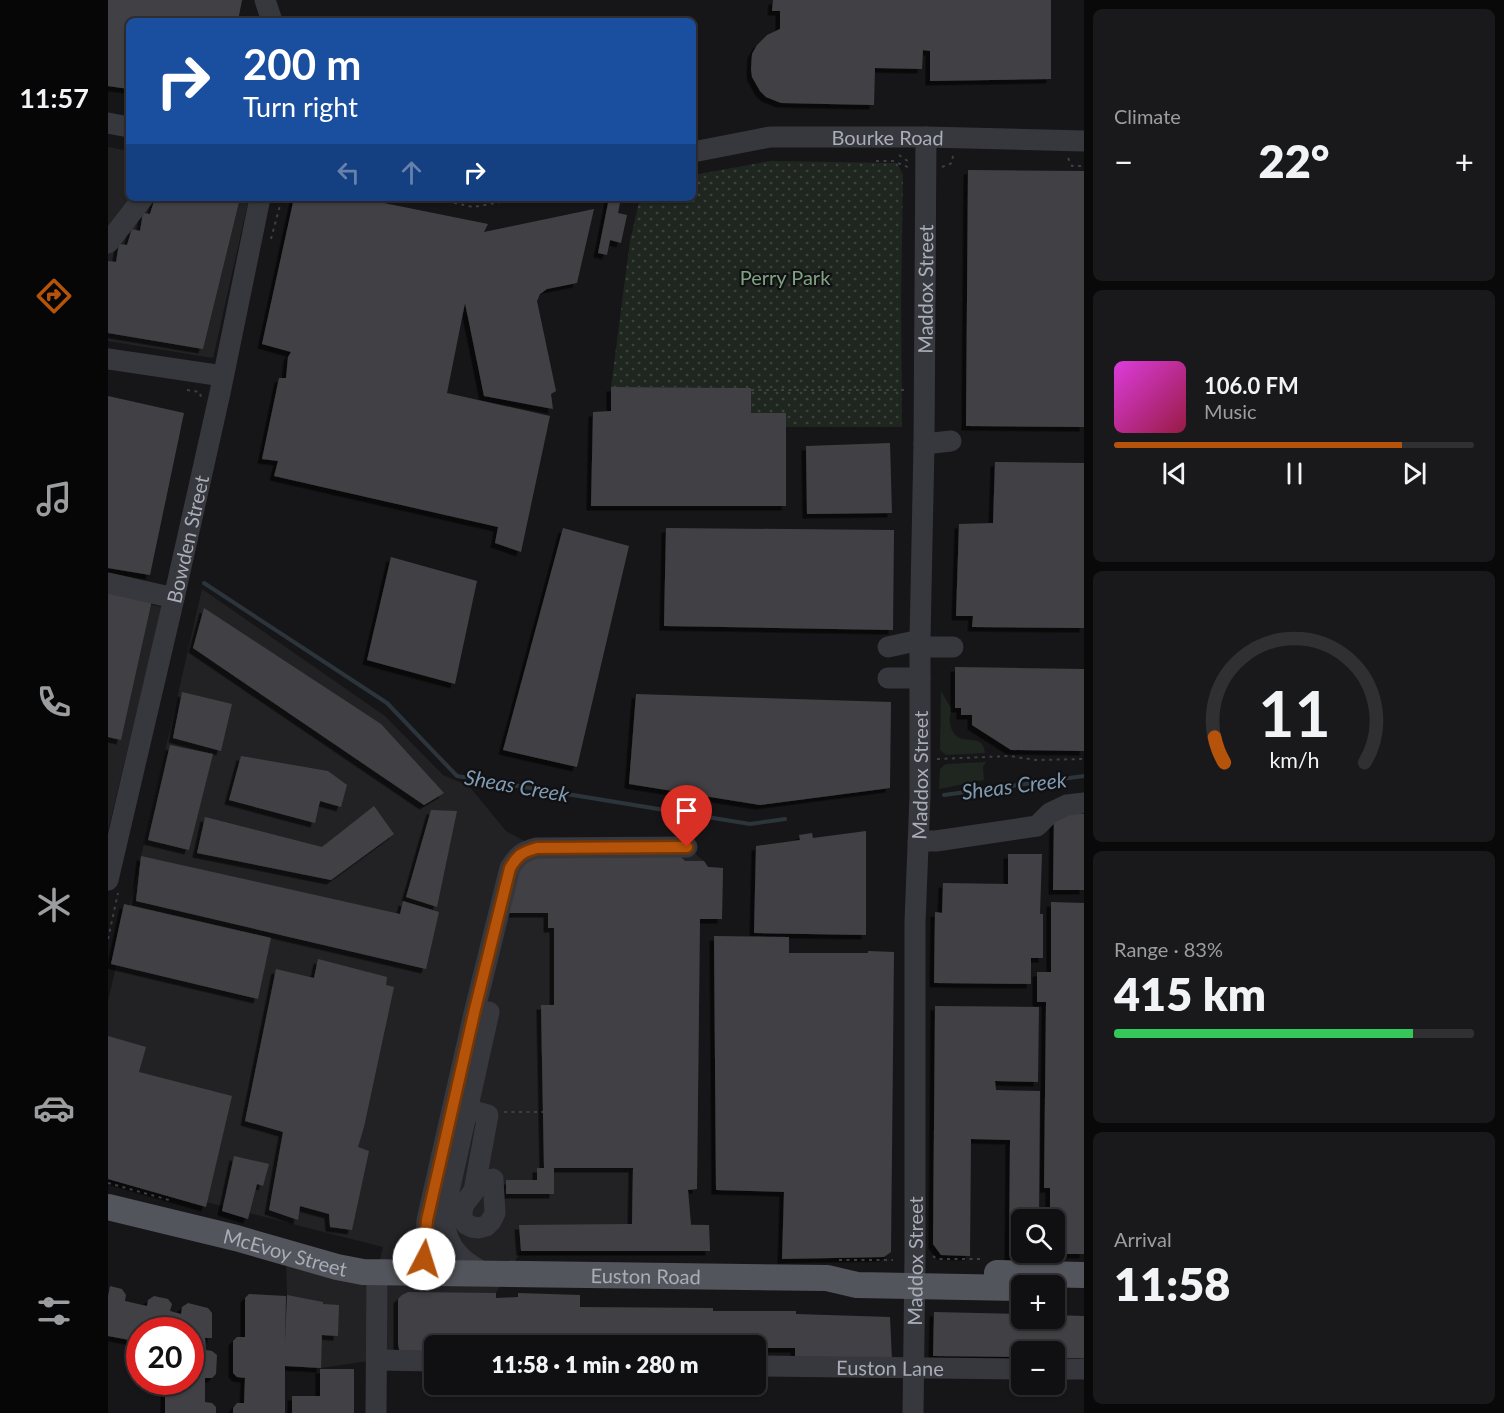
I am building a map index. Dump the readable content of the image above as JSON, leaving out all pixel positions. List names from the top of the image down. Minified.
{"streets":{"main road":["McEvoy Street","Euston Road"],"street":["Bourke Road","Maddox Street","Bowden Street","Euston Lane"]},"crossings":[["Bourke Road","Maddox Street"],["Maddox Street","Euston Road"],["Maddox Street","Euston Lane"],["McEvoy Street","Euston Road"]],"water":["Sheas Creek"],"parks":["Perry Park"],"page":{"tabs":"11:57","tile":["Climate",["Range · 83%","415 km"],["Arrival","11:58"]],"turn":["200 m","Turn right"],"heat":["−","22°","+"],"song":["106.0 FM","Music"],"map_buttons":["+","−"],"limit":"20","trip":"11:58 · 1 min · 280 m","gauge":["11","km/h"]}}
